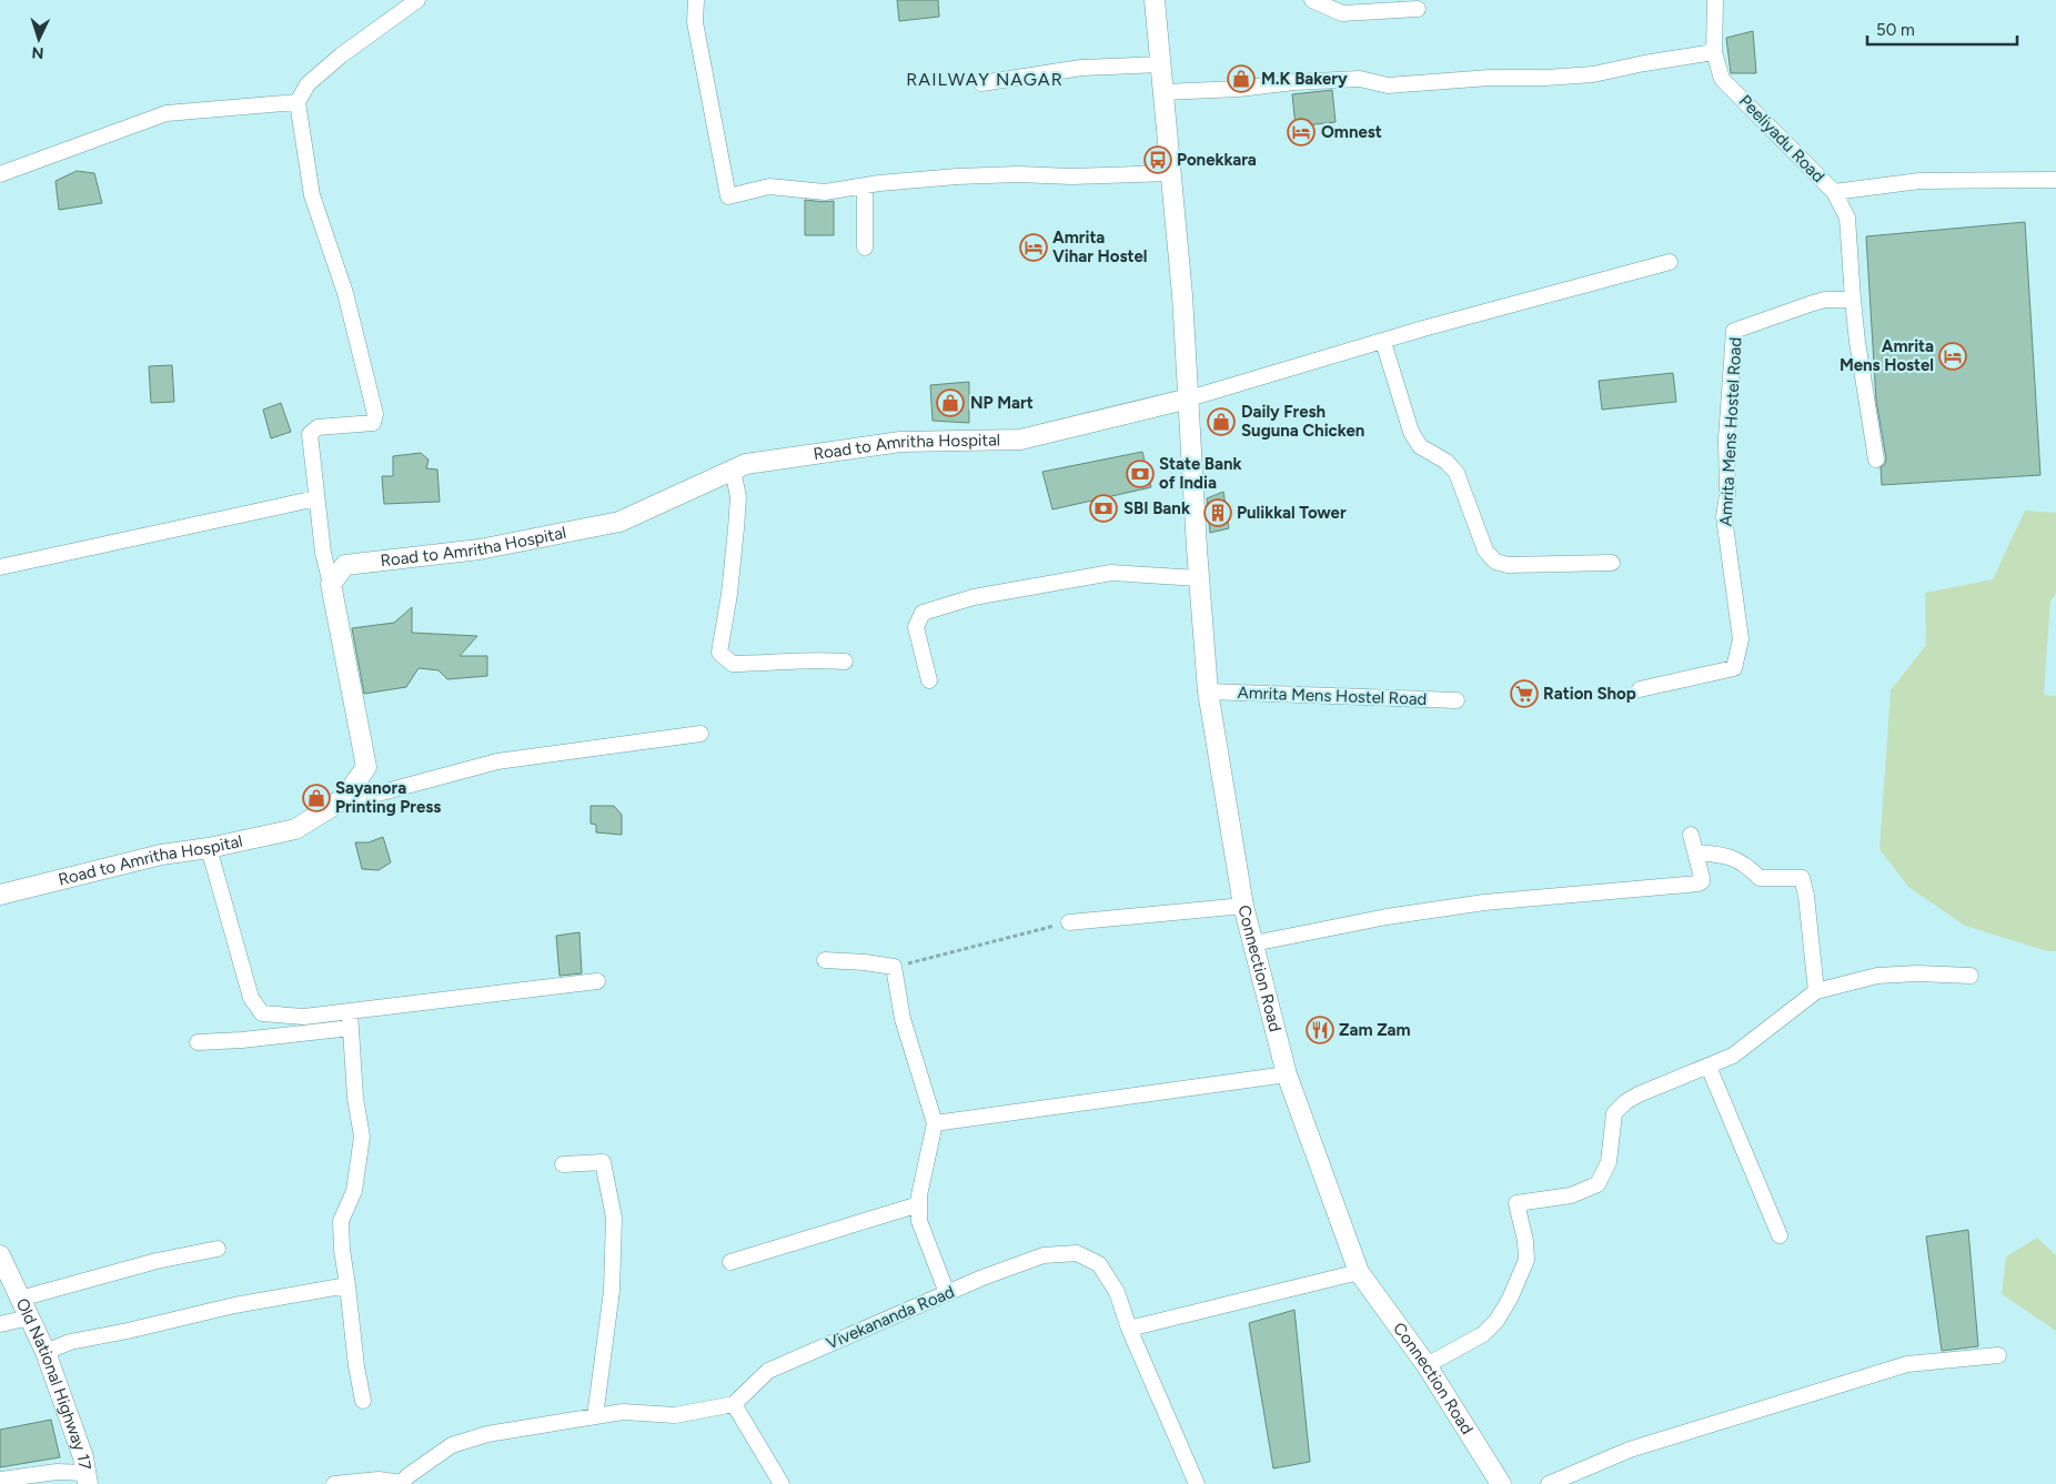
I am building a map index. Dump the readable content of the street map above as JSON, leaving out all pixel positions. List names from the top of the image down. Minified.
{"streets":{"street":["Peeliyadu Road","Amrita Mens Hostel Road","Road to Amritha Hospital","Connection Road","Vivekananda Road","Old National Highway 17"]},"crossings":[["Amrita Mens Hostel Road","Connection Road"],["Road to Amritha Hospital","Connection Road"]],"districts":["RAILWAY NAGAR"],"places":{"shop":["M.K Bakery","NP Mart","Daily Fresh Suguna Chicken","Sayanora Printing Press"],"hotel":["Omnest","Amrita Vihar Hostel","Amrita Mens Hostel"],"bus stop":["Ponekkara"],"bank":["State Bank of India","SBI Bank"],"building":["Pulikkal Tower"],"supermarket":["Ration Shop"],"restaurant":["Zam Zam"]},"scale_bar":"50 m","north":"bottom"}
